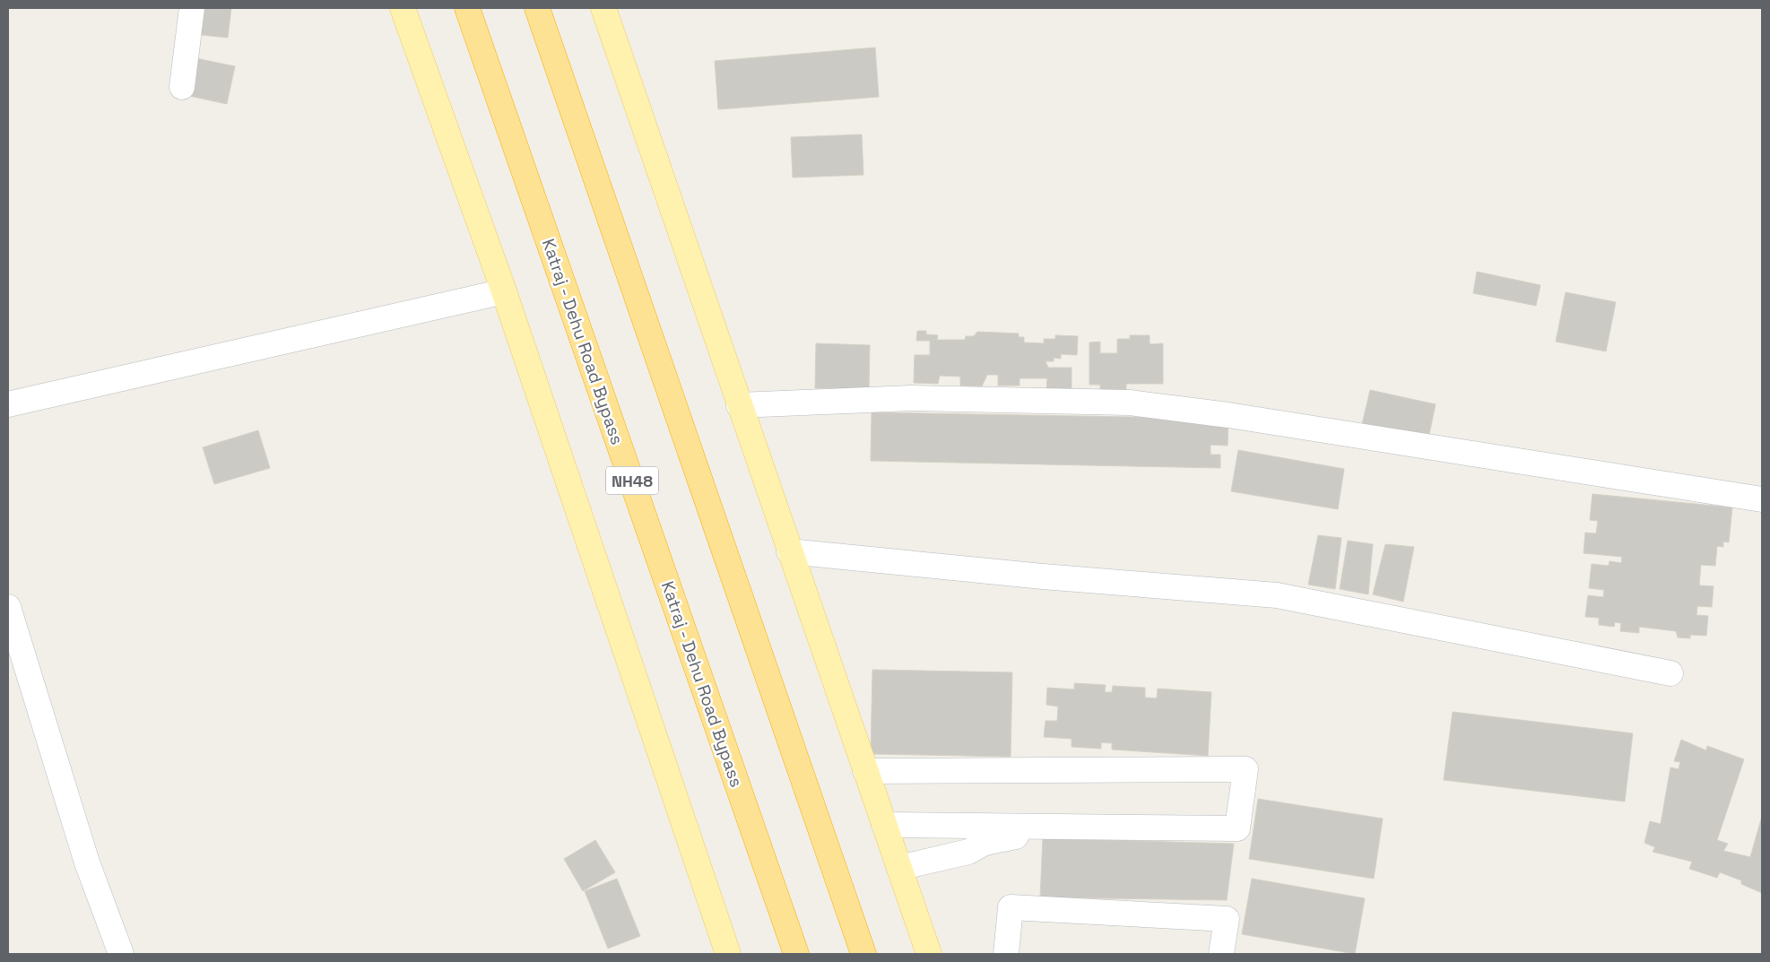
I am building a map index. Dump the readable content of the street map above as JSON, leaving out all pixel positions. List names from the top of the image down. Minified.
{"streets":{"highway":["Katraj - Dehu Road Bypass","NH48"]}}
